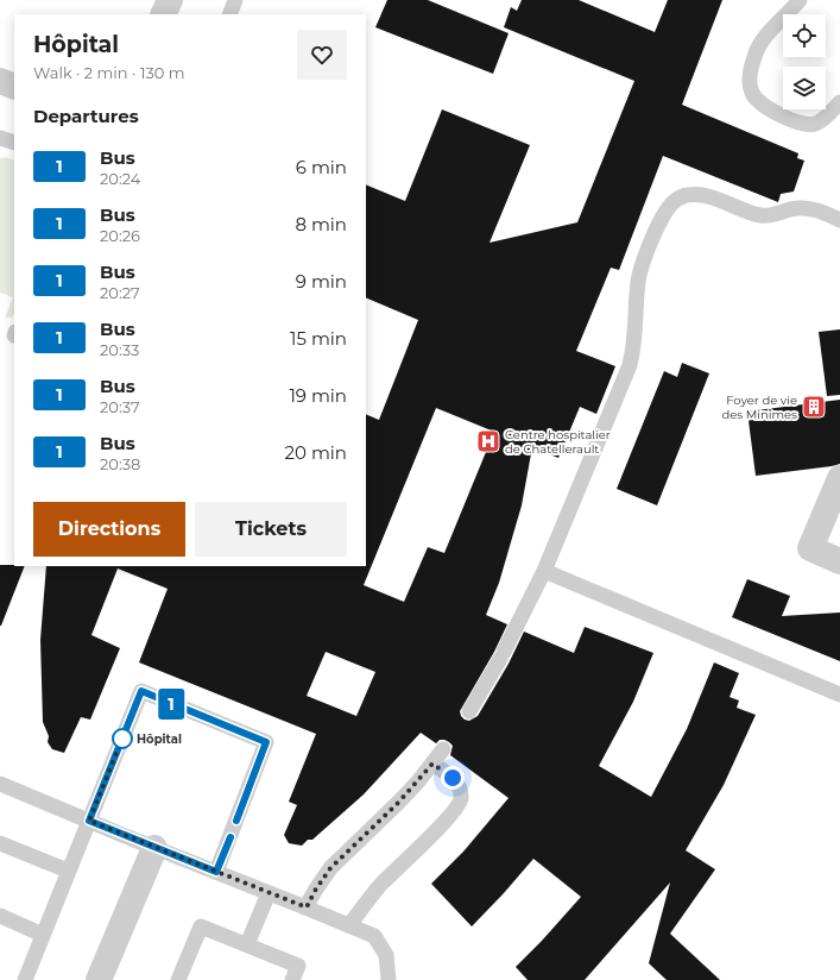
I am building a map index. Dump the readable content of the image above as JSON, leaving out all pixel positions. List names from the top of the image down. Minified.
{"places":{"building":["Foyer de vie des Minimes"],"hospital":["Centre hospitalier de Chatellerault"],"other":["Hôpital"]},"lines":["bus line 1"],"page":{"on_map":"1","heading":[["Hôpital","Walk · 2 min · 130 m"],"Departures"],"list":[{"mark":"1","name":"Bus","note":"20:24","value":"6 min"},{"mark":"1","name":"Bus","note":"20:26","value":"8 min"},{"mark":"1","name":"Bus","note":"20:27","value":"9 min"},{"mark":"1","name":"Bus","note":"20:33","value":"15 min"},{"mark":"1","name":"Bus","note":"20:37","value":"19 min"},{"mark":"1","name":"Bus","note":"20:38","value":"20 min"}],"buttons":["Directions","Tickets"]}}
